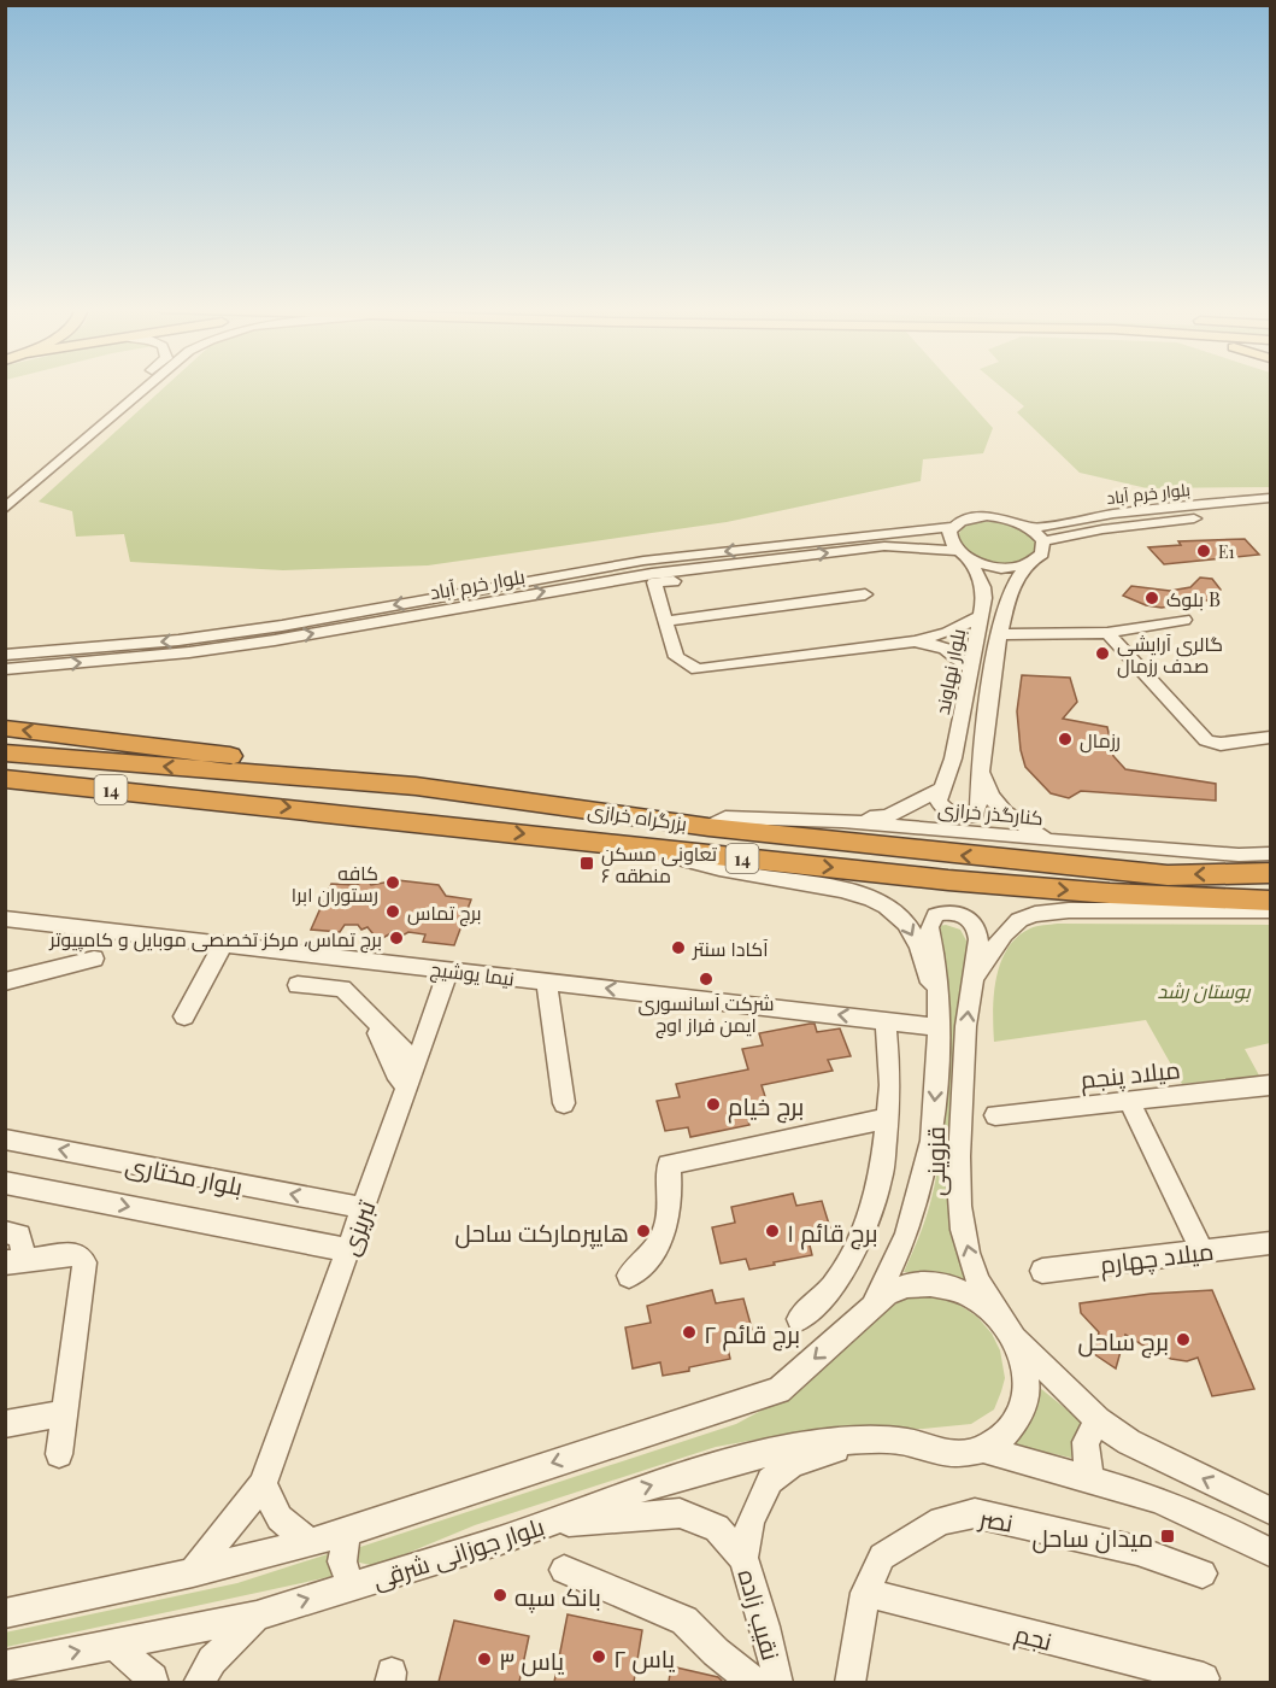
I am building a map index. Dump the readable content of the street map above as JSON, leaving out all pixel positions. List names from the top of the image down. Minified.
{"streets":{"highway":["14","بزرگراه خرازی"],"street":["بلوار خرم آباد","بلوار نهاوند","کنارگذر خرازی","نیما یوشیج","میلاد پنجم","قزوینی","بلوار مختاری","تبریزی","میلاد چهارم","نصر","بلوار جوزانی شرقی","نقیب زاده","نجم"]},"crossings":[["کنارگذر خرازی","بزرگراه خرازی"],["نیما یوشیج","قزوینی"],["نیما یوشیج","تبریزی"],["بلوار مختاری","تبریزی"],["نصر","نجم"],["بلوار جوزانی شرقی","نقیب زاده"]],"one_way":["نیما یوشیج"],"parks":["بوستان رشد"],"places":{"other":["E1","بلوک B","گالری آرایشی صدف رزمال","رزمال","کافه رستوران ابرا","برج تماس","برج تماس، مرکز تخصصی موبایل و کامپیوتر","آکادا سنتر","شرکت آسانسوری ایمن فراز اوج","برج خیام","هایپرمارکت ساحل","برج قائم ۱","برج قائم ۲","برج ساحل","بانک سپه","یاس ۲","یاس ۳"],"transit":["تعاونی مسکن منطقه ۶","میدان ساحل"]}}
